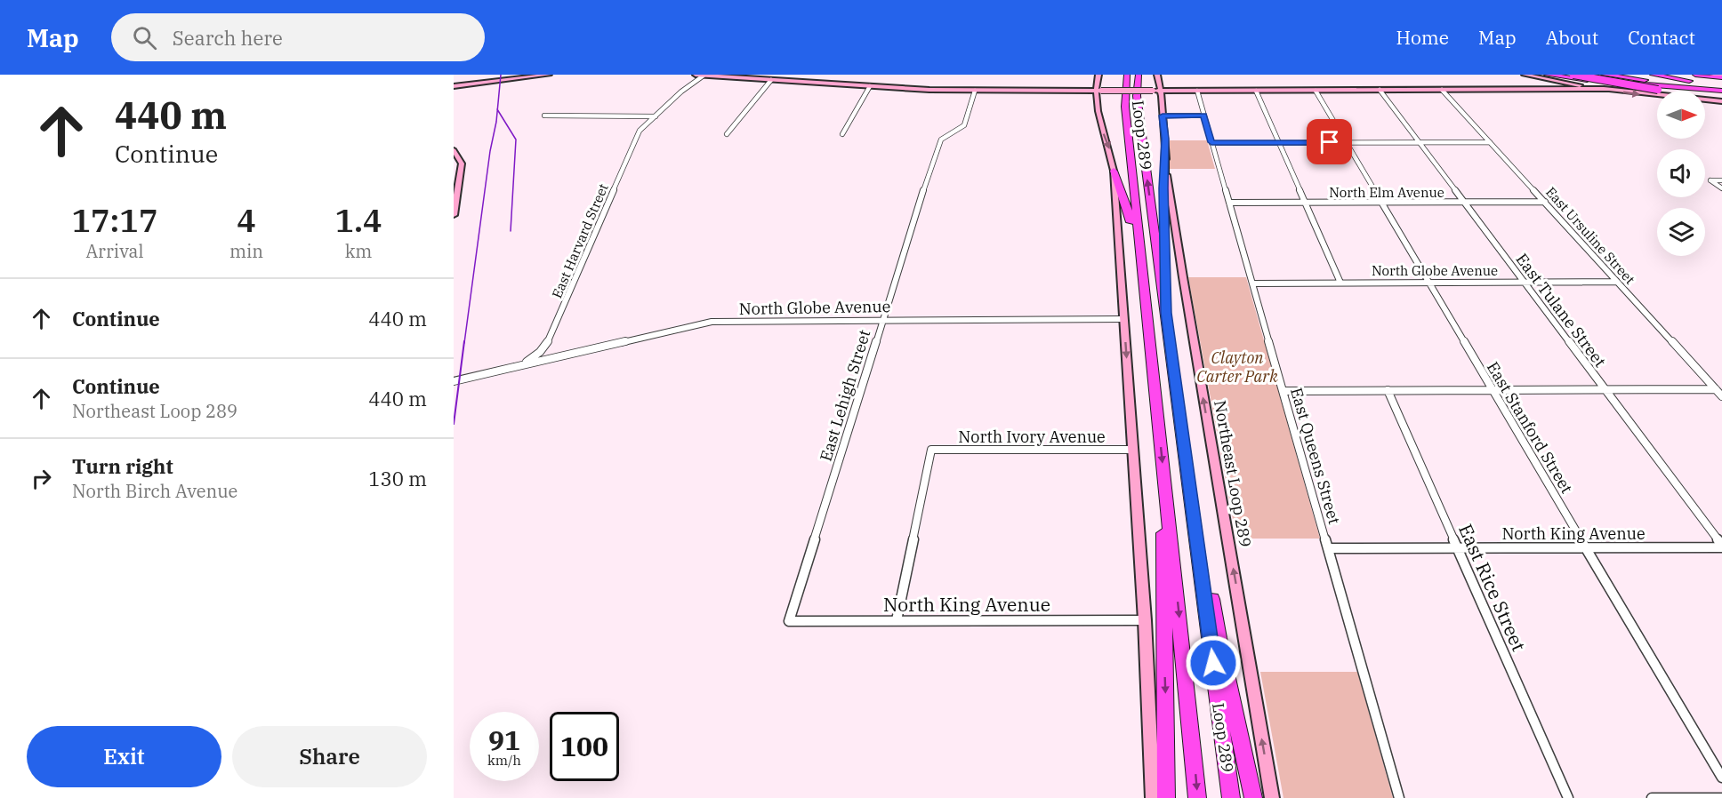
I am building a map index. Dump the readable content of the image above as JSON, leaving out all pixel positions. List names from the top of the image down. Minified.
{"streets":{"highway":["Loop 289"],"main road":["Northeast Loop 289"],"street":["North Elm Avenue","East Ursuline Street","East Harvard Street","North Globe Avenue","East Tulane Street","East Lehigh Street","East Stanford Street","North Ivory Avenue","East Queens Street","North King Avenue","East Rice Street"]},"crossings":[["North Elm Avenue","East Ursuline Street"],["North Elm Avenue","East Tulane Street"],["North Elm Avenue","East Stanford Street"],["North Elm Avenue","East Queens Street"],["East Ursuline Street","North Globe Avenue"],["East Harvard Street","North Globe Avenue"],["North Globe Avenue","East Tulane Street"],["North Globe Avenue","East Lehigh Street"],["North Globe Avenue","East Stanford Street"],["North Globe Avenue","East Queens Street"],["East Tulane Street","North King Avenue"],["East Lehigh Street","North King Avenue"],["East Stanford Street","North King Avenue"],["North Ivory Avenue","North King Avenue"],["East Queens Street","North King Avenue"],["North King Avenue","East Rice Street"]],"parks":["Clayton Carter Park"],"north":"right","page":{"header":"Map","search":"Search here","nav":["Home","Map","About","Contact"],"turn":["440 m","Continue"],"eta":["17:17","Arrival","4","min","1.4","km"],"list":[{"name":"Continue","value":"440 m"},{"name":"Continue","note":"Northeast Loop 289","value":"440 m"},{"name":"Turn right","note":"North Birch Avenue","value":"130 m"}],"speed":"91 km/h","limit":"100","buttons":["Exit","Share"]}}
